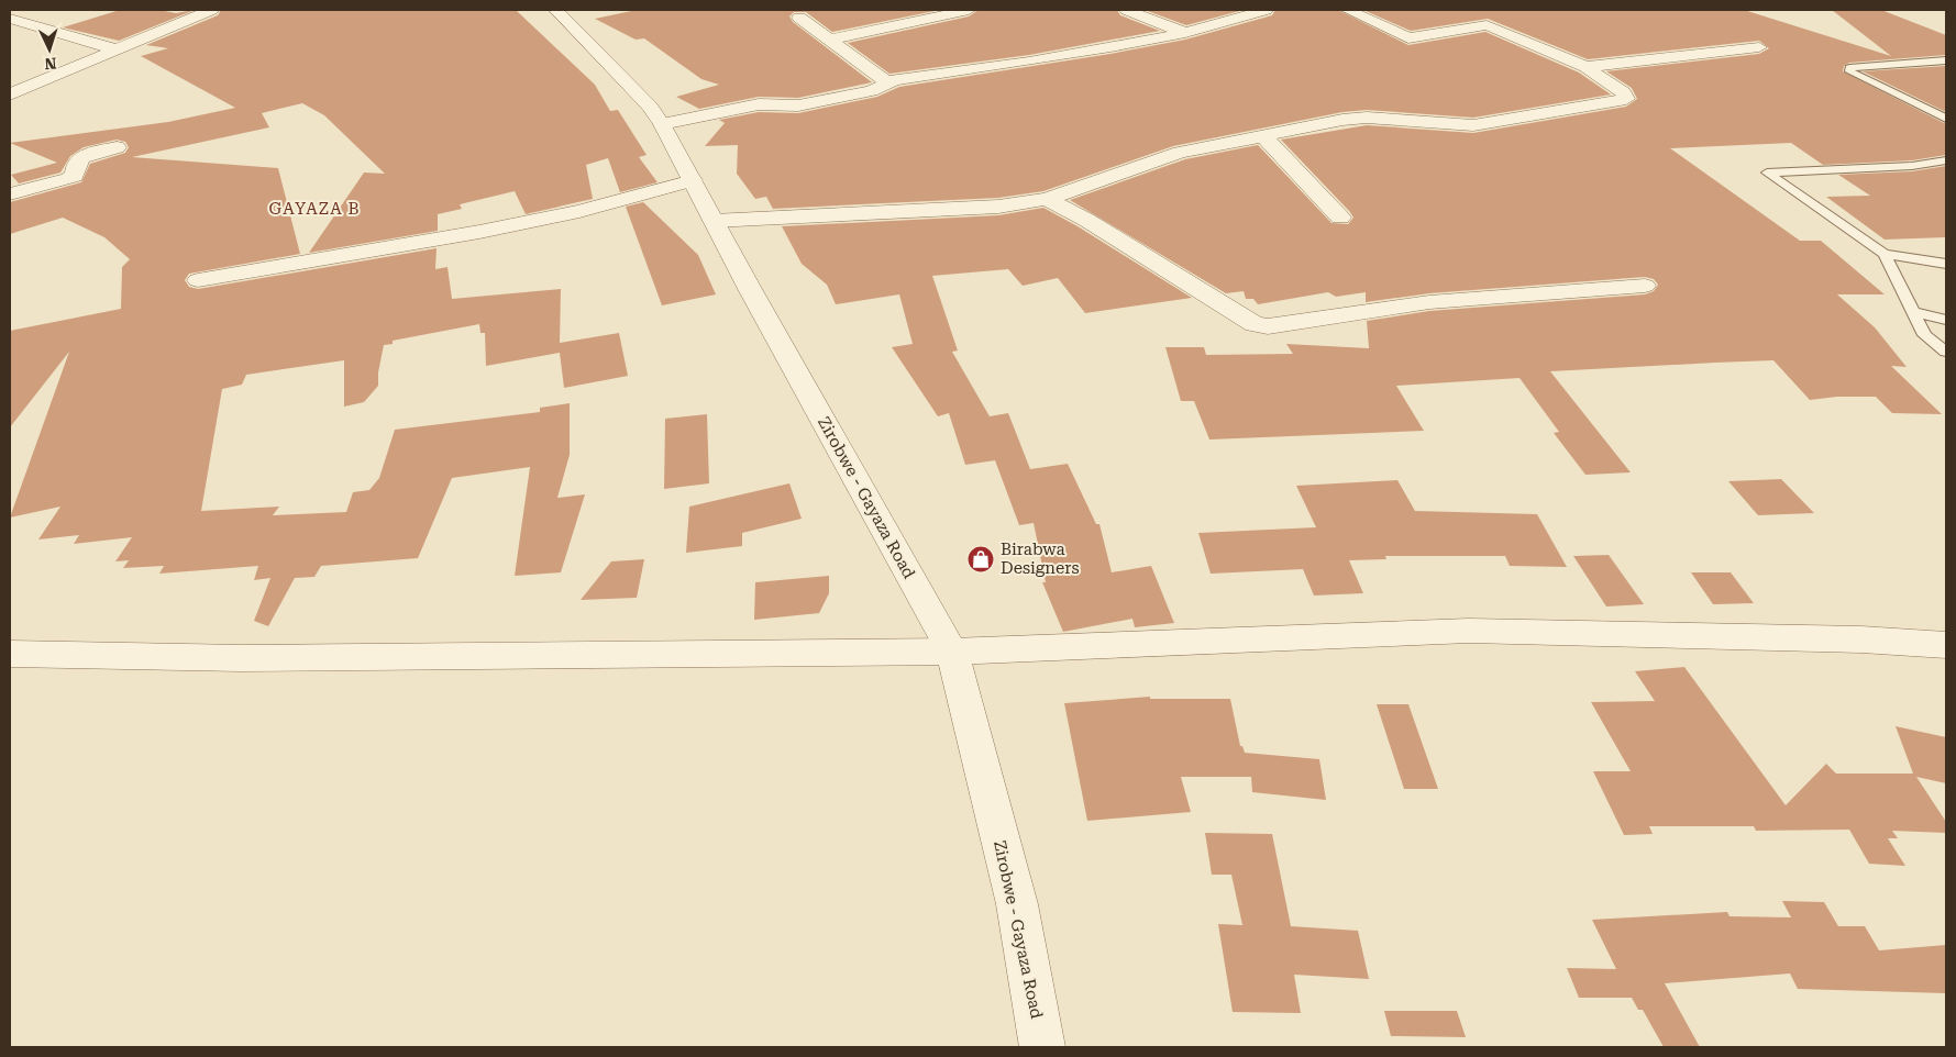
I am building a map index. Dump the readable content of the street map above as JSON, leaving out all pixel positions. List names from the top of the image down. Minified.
{"streets":{"street":["Zirobwe - Gayaza Road"]},"districts":["GAYAZA B"],"places":{"shop":["Birabwa Designers"]},"north":"bottom"}
